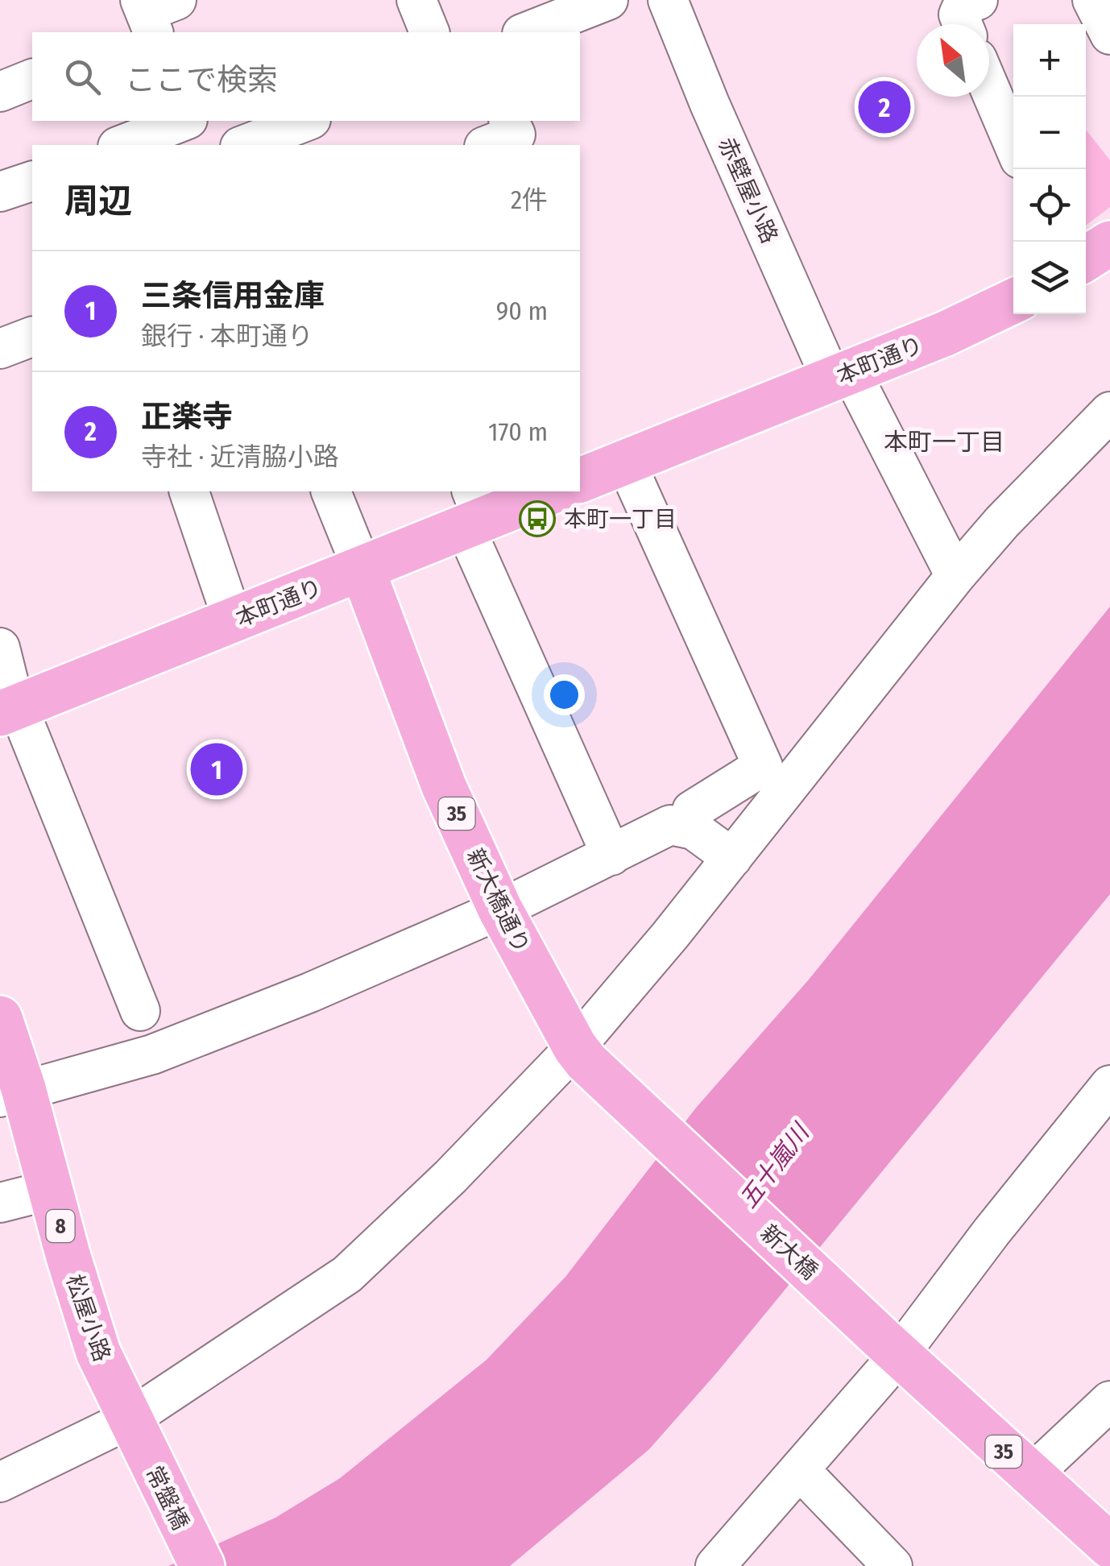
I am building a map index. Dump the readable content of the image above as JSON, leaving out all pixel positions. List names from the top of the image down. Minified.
{"streets":{"main road":["本町通り","35","新大橋通り","8","新大橋","松屋小路","常盤橋"],"street":["赤壁屋小路"]},"crossings":[["赤壁屋小路","本町通り"],["本町通り","新大橋通り"],["35","新大橋"],["新大橋通り","新大橋"],["松屋小路","常盤橋"]],"districts":["本町一丁目"],"water":["五十嵐川"],"places":{"bus stop":["本町一丁目"]},"north":"top left","page":{"map_buttons":["+","−"],"search":"ここで検索","pins":["2","1"],"heading":["周辺","2件"],"list":[{"mark":"1","name":"三条信用金庫","note":"銀行 · 本町通り","value":"90 m"},{"mark":"2","name":"正楽寺","note":"寺社 · 近清脇小路","value":"170 m"}]}}
